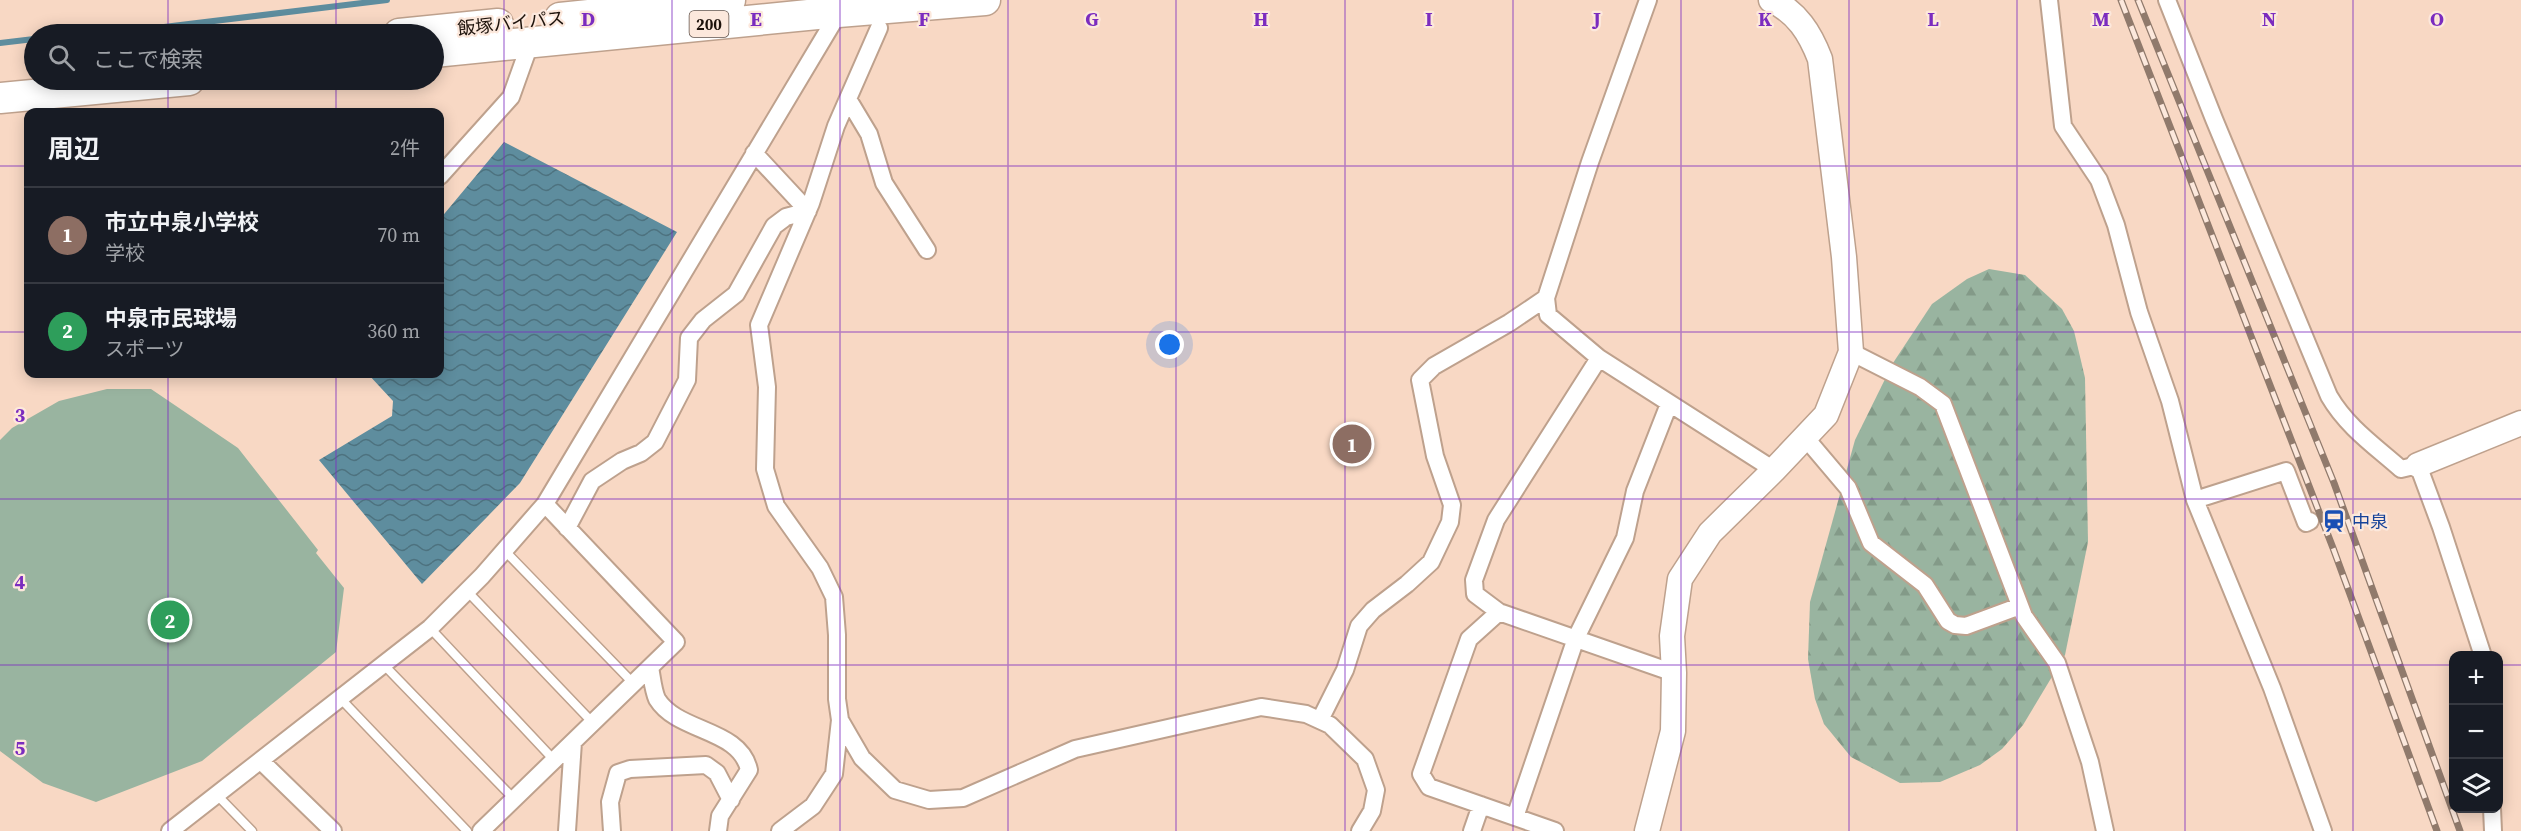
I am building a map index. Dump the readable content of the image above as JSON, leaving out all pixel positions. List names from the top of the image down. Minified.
{"streets":{"highway":["飯塚バイパス","200"]},"places":{"station":["中泉"]},"page":{"search":"ここで検索","heading":["周辺","2件"],"list":[{"mark":"1","name":"市立中泉小学校","note":"学校","value":"70 m"},{"mark":"2","name":"中泉市民球場","note":"スポーツ","value":"360 m"}],"pins":["1","2"],"map_buttons":["+","−"]},"grid":{"columns":["D","E","F","G","H","I","J","K","L","M","N","O"],"rows":["3","4","5"]}}
